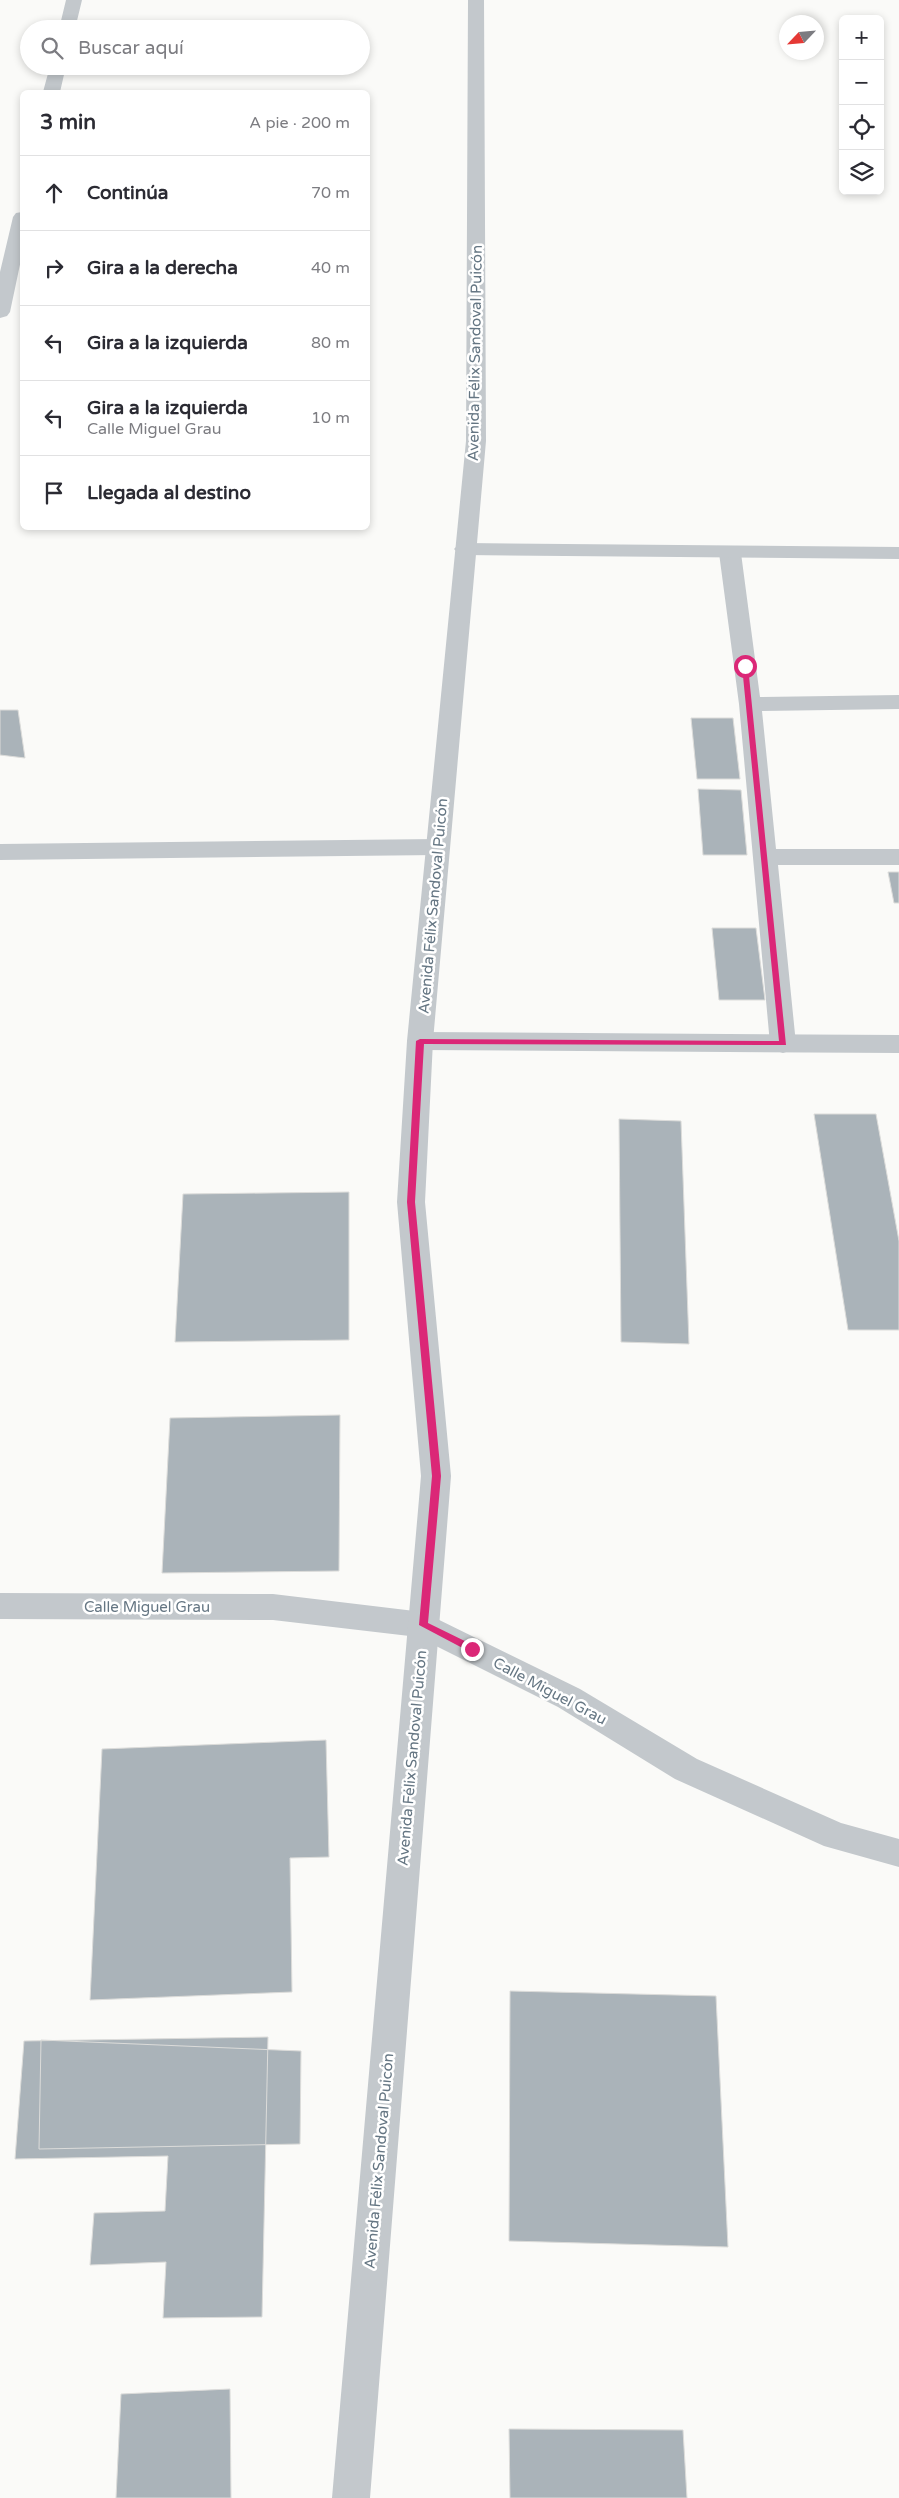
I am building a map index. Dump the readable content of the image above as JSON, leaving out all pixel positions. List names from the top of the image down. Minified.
{"streets":{"street":["Avenida Félix Sandoval Puicón","Calle Miguel Grau"]},"crossings":[["Avenida Félix Sandoval Puicón","Calle Miguel Grau"]],"north":"bottom left","page":{"map_buttons":["+","−"],"search":"Buscar aquí","heading":["3 min","A pie · 200 m"],"list":[["Continúa","70 m"],["Gira a la derecha","40 m"],["Gira a la izquierda","80 m"],["Gira a la izquierda","Calle Miguel Grau","10 m"],"Llegada al destino"]}}
